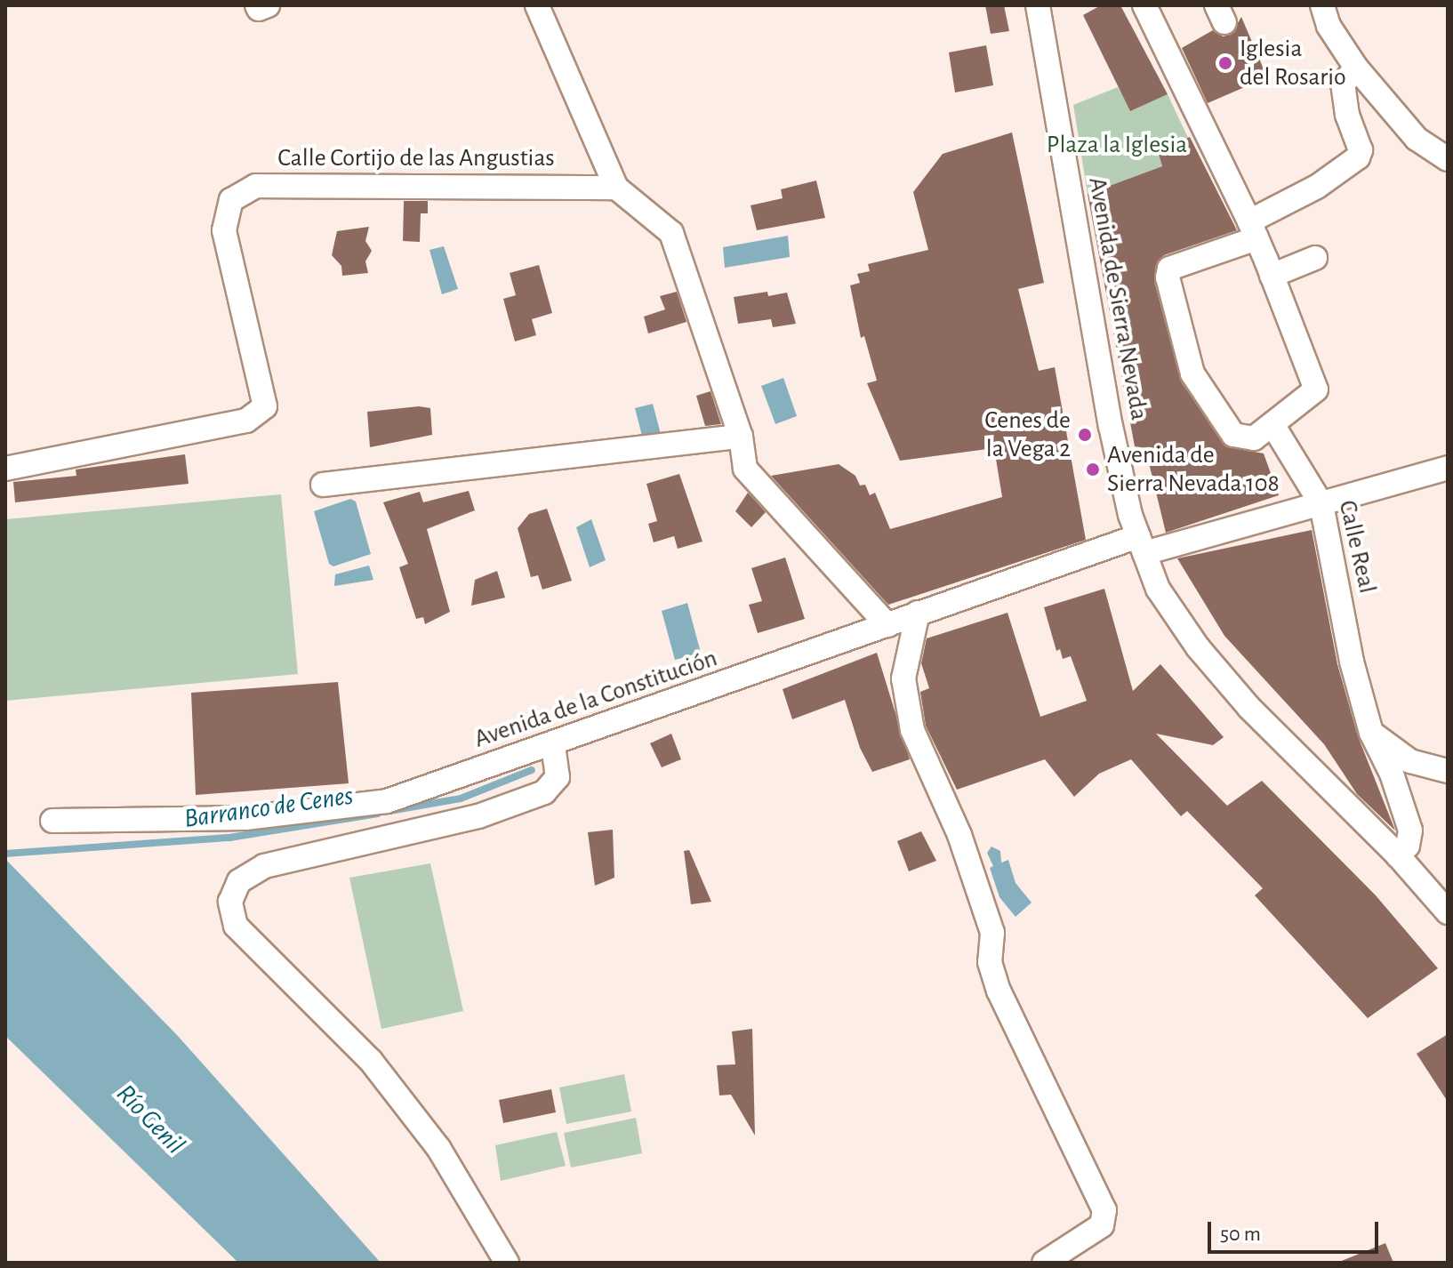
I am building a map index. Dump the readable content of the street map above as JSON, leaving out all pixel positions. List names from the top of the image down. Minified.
{"streets":{"street":["Calle Cortijo de las Angustias","Avenida de Sierra Nevada","Calle Real","Avenida de la Constitución"]},"crossings":[["Avenida de Sierra Nevada","Calle Real"],["Avenida de Sierra Nevada","Avenida de la Constitución"],["Calle Real","Avenida de la Constitución"]],"water":["Barranco de Cenes","Río Genil"],"parks":["Plaza la Iglesia"],"places":["Iglesia del Rosario","Cenes de la Vega 2","Avenida de Sierra Nevada 108"],"scale_bar":"50 m"}
